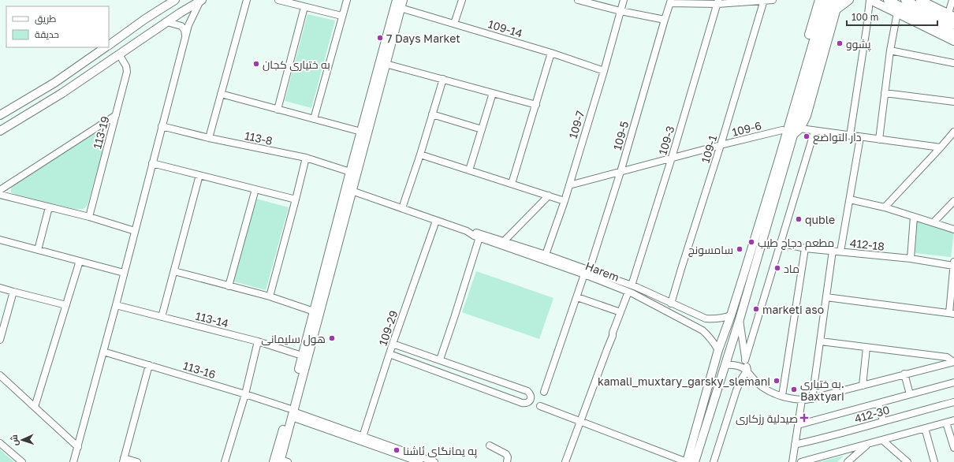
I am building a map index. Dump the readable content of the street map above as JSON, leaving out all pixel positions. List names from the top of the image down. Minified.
{"streets":{"street":["109-14","109-7","109-6","113-19","109-5","113-8","109-3","109-1","412-18","Harem","113-14","109-29","113-16","412-30"]},"crossings":[["109-14","109-7"],["109-7","109-6"],["109-7","Harem"],["109-6","109-5"],["109-6","109-3"],["109-6","109-1"],["109-5","Harem"],["109-3","Harem"],["109-1","Harem"],["Harem","109-29"],["109-29","113-16"]],"places":{"other":["7 Days Market","پشوو","به ختيارى كجان","دار التواضع","quble","مطعم دجاج طيب","سامسونج","ماد","marketi aso","هول سليمانى","kamali_muxtary_garsky_slemani","به ختیاری. Baxtyari","په یمانگای ئاشنا"],"health":["صیدلیة رزکاری"]},"legend":["طريق","حديقة"],"scale_bar":"100 m","north":"left"}
